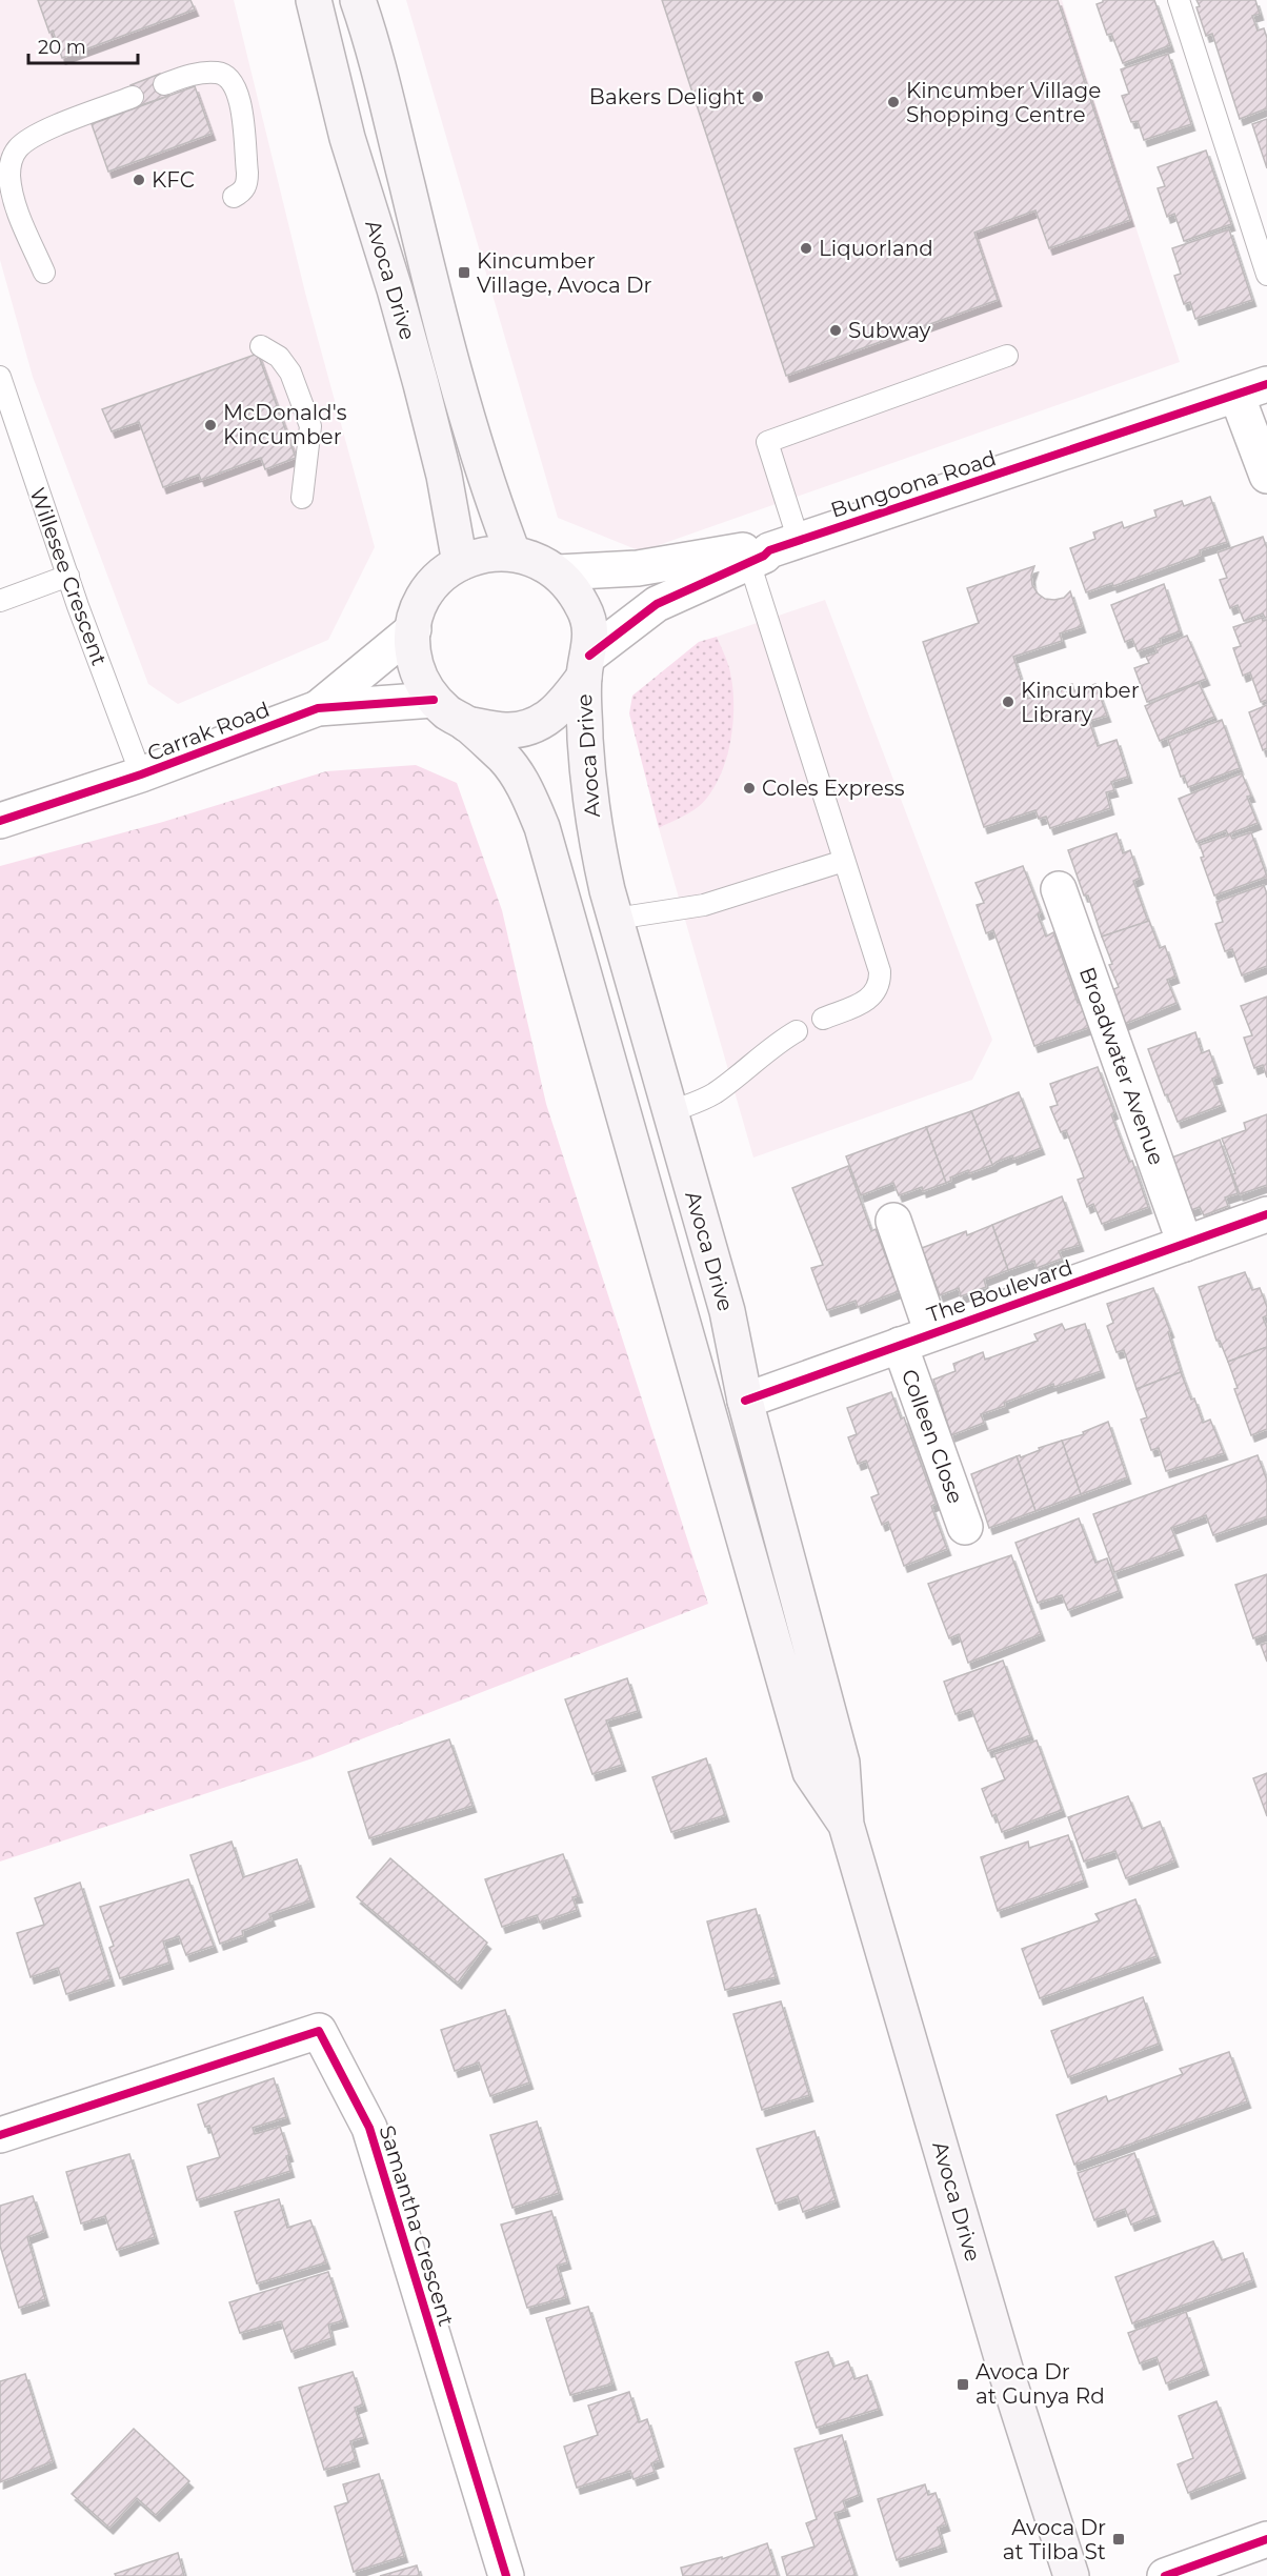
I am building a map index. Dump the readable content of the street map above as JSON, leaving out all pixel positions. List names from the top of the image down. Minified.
{"streets":{"main road":["Avoca Drive"],"street":["Bungoona Road","Carrak Road","Broadwater Avenue","The Boulevard","Colleen Close","Samantha Crescent"],"lane":["Willesee Crescent"]},"crossings":[["Avoca Drive","Bungoona Road"],["Avoca Drive","Carrak Road"],["Avoca Drive","The Boulevard"],["Bungoona Road","Carrak Road"],["Willesee Crescent","Carrak Road"],["Broadwater Avenue","The Boulevard"],["The Boulevard","Colleen Close"]],"places":{"other":["Bakers Delight","Kincumber Village Shopping Centre","KFC","Liquorland","Subway","McDonald's Kincumber","Kincumber Library","Coles Express"],"transit":["Kincumber Village, Avoca Dr","Avoca Dr at Gunya Rd","Avoca Dr at Tilba St"]},"scale_bar":"20 m"}
